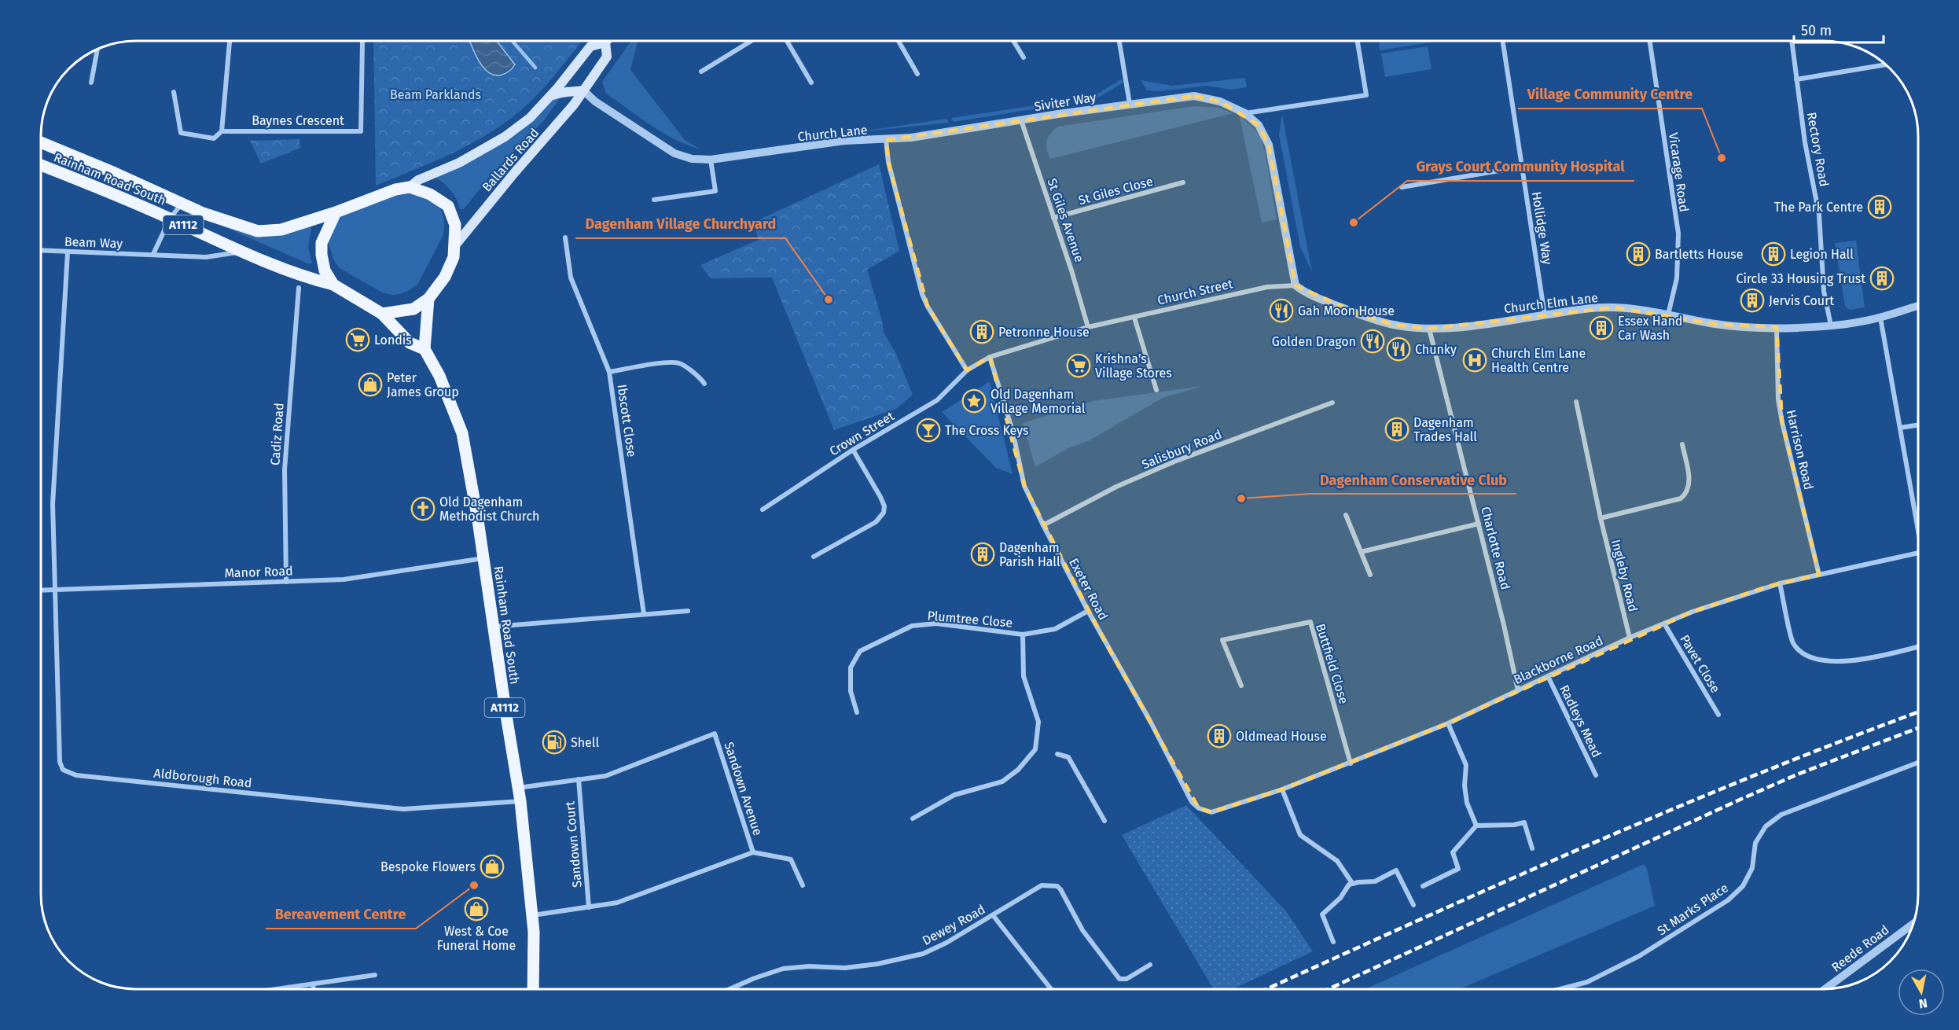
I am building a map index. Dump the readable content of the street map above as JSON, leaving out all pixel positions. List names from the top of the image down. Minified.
{"streets":{"main road":["Ballards Road","Rainham Road South","A1112"],"street":["Siviter Way","Baynes Crescent","Church Lane","Rectory Road","Vicarage Road","St Giles Close","St Giles Avenue","Hollidge Way","Beam Way","Church Street","Church Elm Lane","Ibscott Close","Crown Street","Cadiz Road","Salisbury Road","Harrison Road","Charlotte Road","Manor Road","Ingleby Road","Exeter Road","Plumtree Close","Blackborne Road","Buttfield Close","Pavet Close","Radleys Mead","Aldborough Road","Sandown Avenue","Sandown Court","St Marks Place","Dewey Road","Reede Road"]},"crossings":[["Siviter Way","Church Lane"],["Siviter Way","St Giles Avenue"],["Siviter Way","Church Street"],["Church Lane","Ballards Road"],["Church Lane","Church Street"],["Church Lane","Crown Street"],["Rectory Road","Church Elm Lane"],["Ballards Road","Rainham Road South"],["Ballards Road","A1112"],["Vicarage Road","Church Elm Lane"],["Rainham Road South","A1112"],["Rainham Road South","Beam Way"],["Rainham Road South","Manor Road"],["Rainham Road South","Aldborough Road"],["Rainham Road South","Sandown Avenue"],["St Giles Close","St Giles Avenue"],["St Giles Avenue","Church Street"],["Hollidge Way","Church Elm Lane"],["Church Street","Crown Street"],["Church Street","Exeter Road"],["Church Elm Lane","Harrison Road"],["Church Elm Lane","Charlotte Road"],["Cadiz Road","Manor Road"],["Salisbury Road","Exeter Road"],["Harrison Road","Blackborne Road"],["Charlotte Road","Blackborne Road"],["Manor Road","Aldborough Road"],["Ingleby Road","Blackborne Road"],["Exeter Road","Plumtree Close"],["Exeter Road","Blackborne Road"],["Blackborne Road","Buttfield Close"],["Blackborne Road","Pavet Close"],["Blackborne Road","Radleys Mead"],["Sandown Avenue","Sandown Court"]],"parks":["Beam Parklands"],"places":{"other":["Village Community Centre","Grays Court Community Hospital","Dagenham Village Churchyard","Dagenham Conservative Club","Bereavement Centre"],"building":["The Park Centre","Bartletts House","Legion Hall","Circle 33 Housing Trust","Jervis Court","Essex Hand Car Wash","Petronne House","Dagenham Trades Hall","Dagenham Parish Hall","Oldmead House"],"restaurant":["Gah Moon House","Golden Dragon","Chunky"],"supermarket":["Londis","Krishna's Village Stores"],"hospital":["Church Elm Lane Health Centre"],"shop":["Peter James Group","Bespoke Flowers","West & Coe Funeral Home"],"place":["Old Dagenham Village Memorial"],"bar":["The Cross Keys"],"church":["Old Dagenham Methodist Church"],"fuel station":["Shell"]},"scale_bar":"50 m","north":"bottom"}
